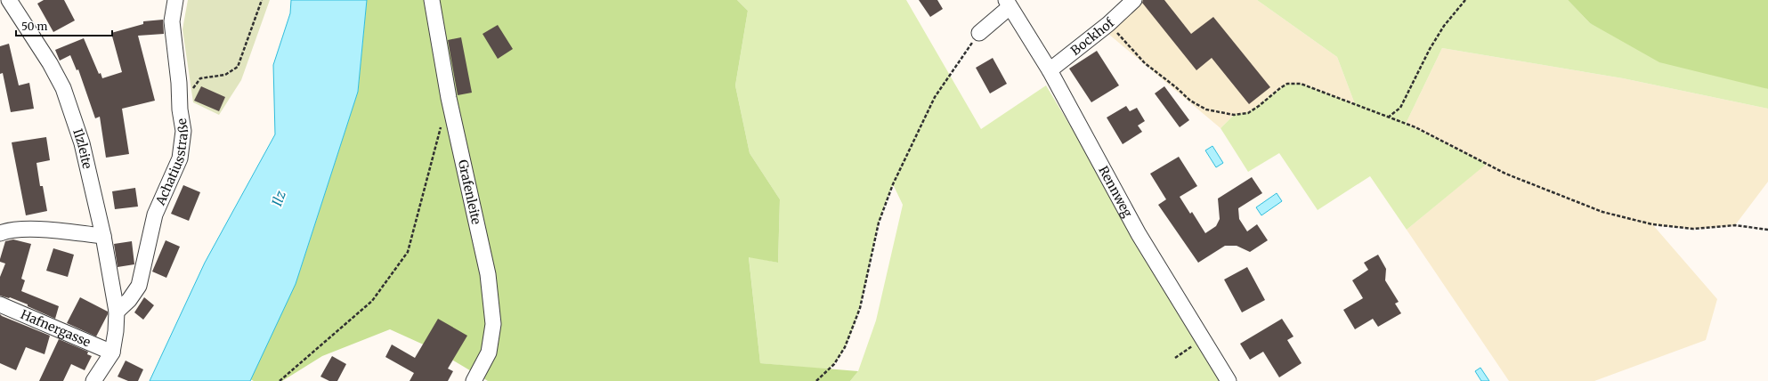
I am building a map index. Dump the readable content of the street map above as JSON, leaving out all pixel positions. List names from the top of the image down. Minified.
{"streets":{"street":["Bockhof","Ilzleite","Achatiusstraße","Grafenleite","Rennweg","Hafnergasse"]},"crossings":[["Bockhof","Rennweg"],["Ilzleite","Achatiusstraße"],["Ilzleite","Hafnergasse"]],"water":["Ilz"],"scale_bar":"50 m"}
